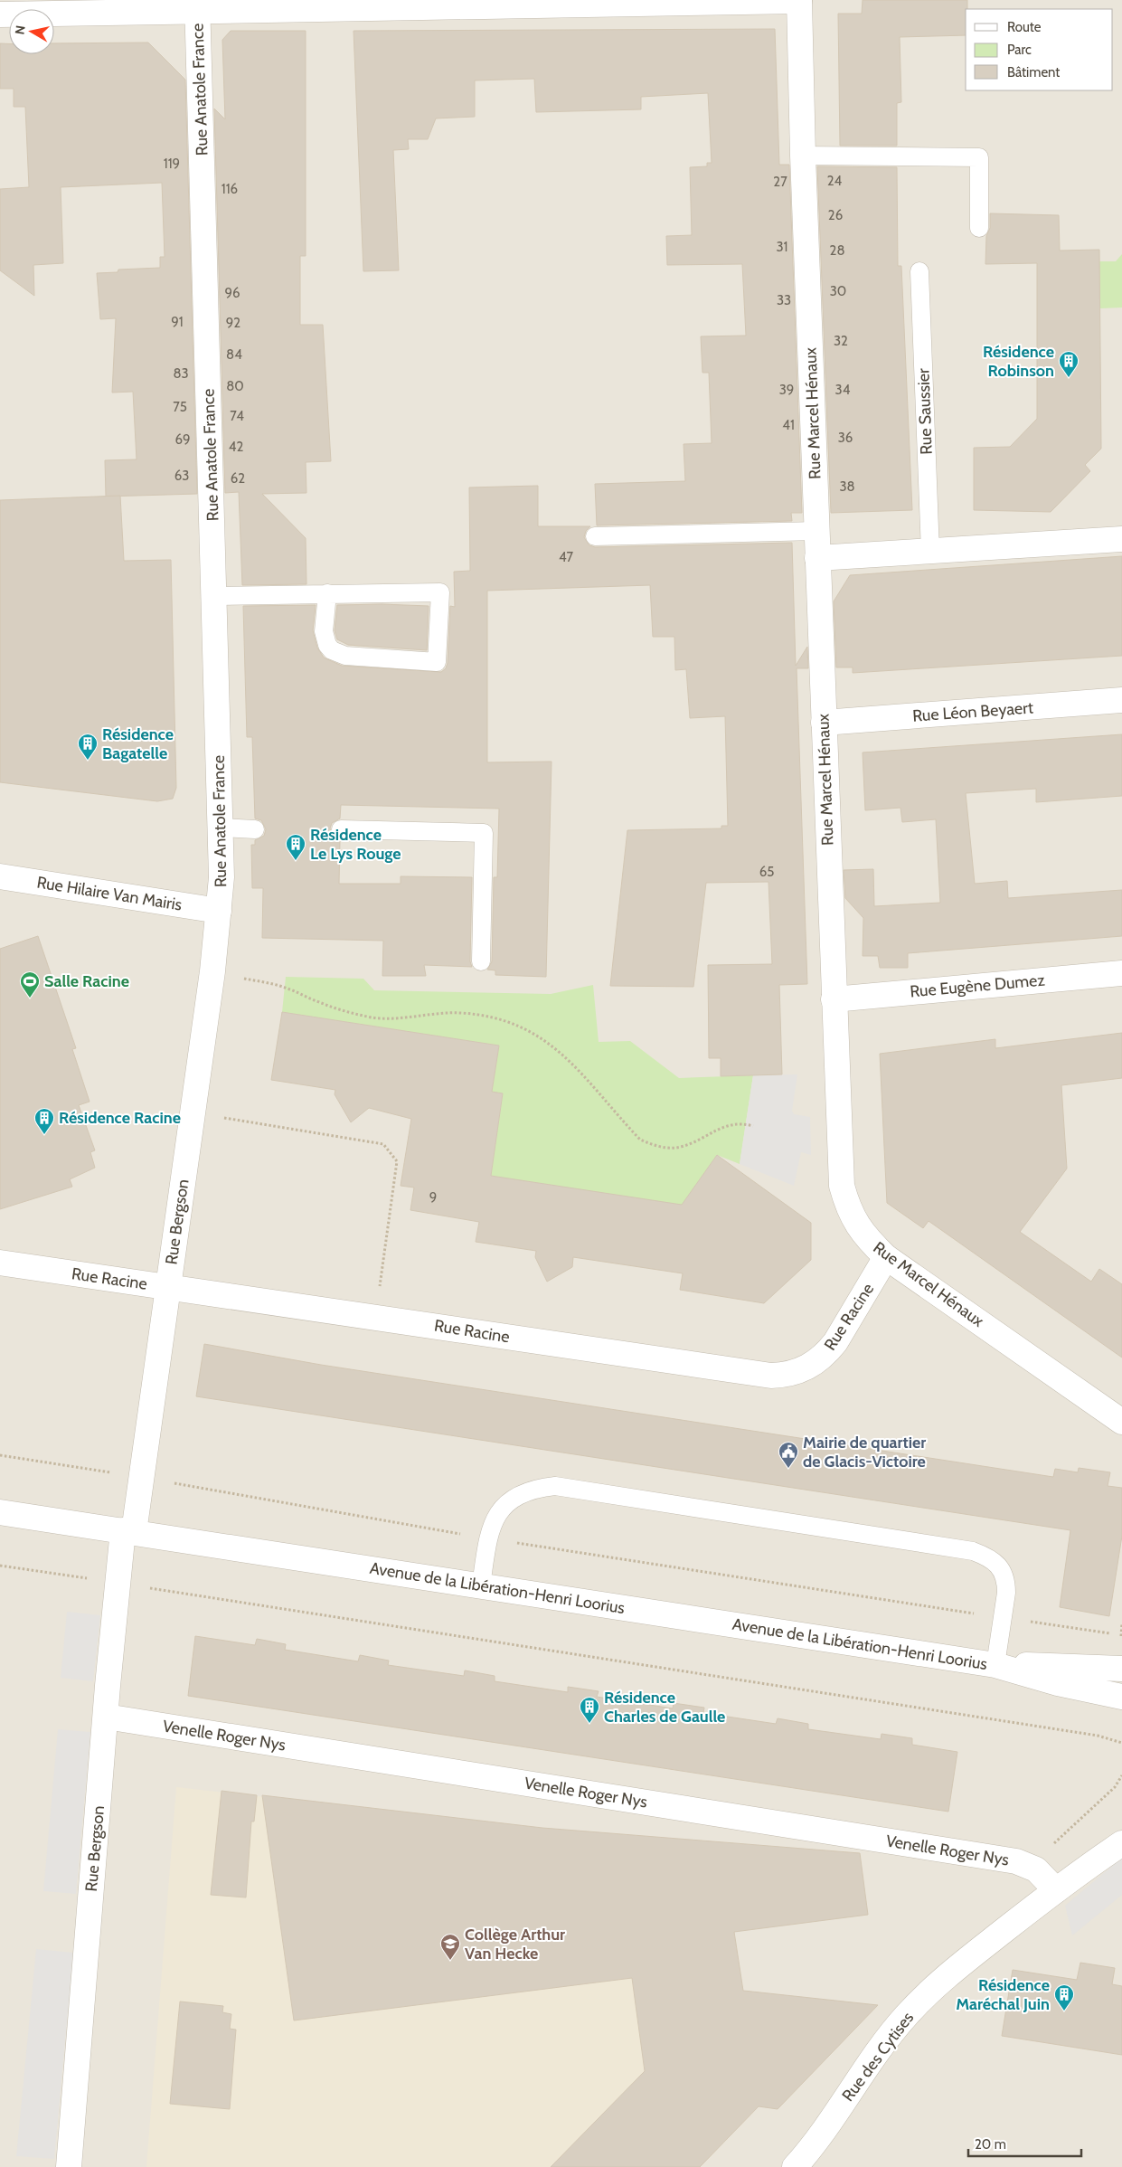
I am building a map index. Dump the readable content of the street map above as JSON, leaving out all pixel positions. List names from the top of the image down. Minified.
{"streets":{"street":["Rue Anatole France","Rue Marcel Hénaux","Rue Léon Beyaert","Rue Hilaire Van Mairis","Rue Eugène Dumez","Rue Bergson","Rue Racine","Avenue de la Libération-Henri Loorius","Venelle Roger Nys","Rue des Cytises"],"lane":["Rue Saussier"]},"crossings":[["Rue Anatole France","Rue Hilaire Van Mairis"],["Rue Anatole France","Rue Bergson"],["Rue Marcel Hénaux","Rue Léon Beyaert"],["Rue Marcel Hénaux","Rue Eugène Dumez"],["Rue Marcel Hénaux","Rue Racine"],["Rue Hilaire Van Mairis","Rue Bergson"],["Rue Bergson","Rue Racine"],["Rue Bergson","Avenue de la Libération-Henri Loorius"],["Rue Bergson","Venelle Roger Nys"],["Venelle Roger Nys","Rue des Cytises"]],"places":{"building":["Résidence Robinson","Résidence Bagatelle","Résidence Le Lys Rouge","Résidence Racine","Résidence Charles de Gaulle","Résidence Maréchal Juin"],"sports":["Salle Racine"],"public building":["Mairie de quartier de Glacis-Victoire"],"school or university":["Collège Arthur Van Hecke"]},"house_numbers":["119","24","27","116","26","31","28","30","96","33","91","92","32","84","83","80","39","34","75","74","41","36","69","42","63","62","38","47","65","9"],"legend":["Route","Parc","Bâtiment"],"scale_bar":"20 m","north":"left"}
